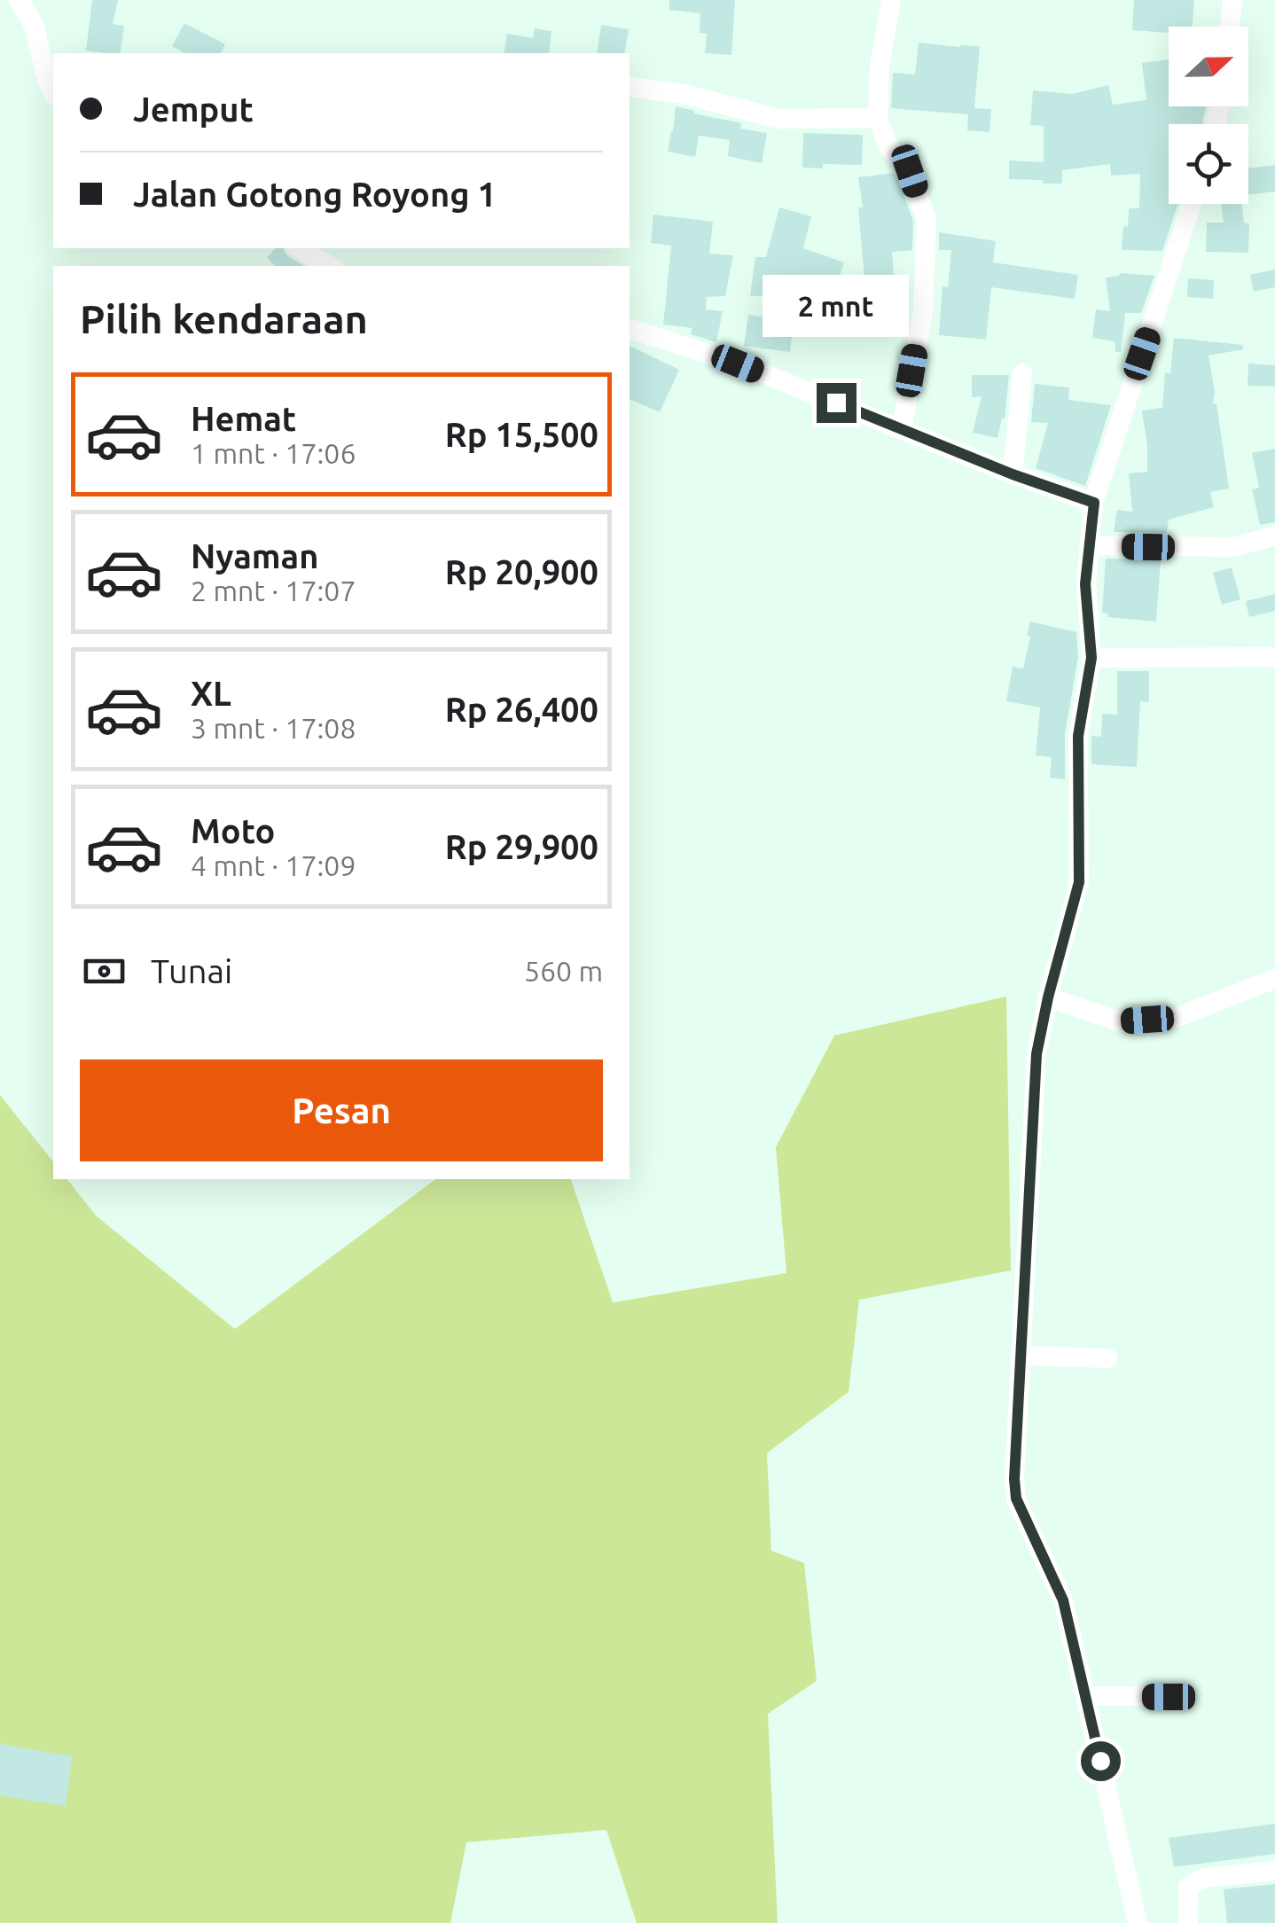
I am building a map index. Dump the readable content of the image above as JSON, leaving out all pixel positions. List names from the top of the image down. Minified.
{"north":"right","page":{"banner":["Jemput","Jalan Gotong Royong 1"],"heading":"Pilih kendaraan","bubble":"2 mnt","list":[{"name":"Hemat","note":"1 mnt · 17:06","value":"Rp 15,500"},{"name":"Nyaman","note":"2 mnt · 17:07","value":"Rp 20,900"},{"name":"XL","note":"3 mnt · 17:08","value":"Rp 26,400"},{"name":"Moto","note":"4 mnt · 17:09","value":"Rp 29,900"}],"pay":["Tunai","560 m"],"buttons":"Pesan"}}
